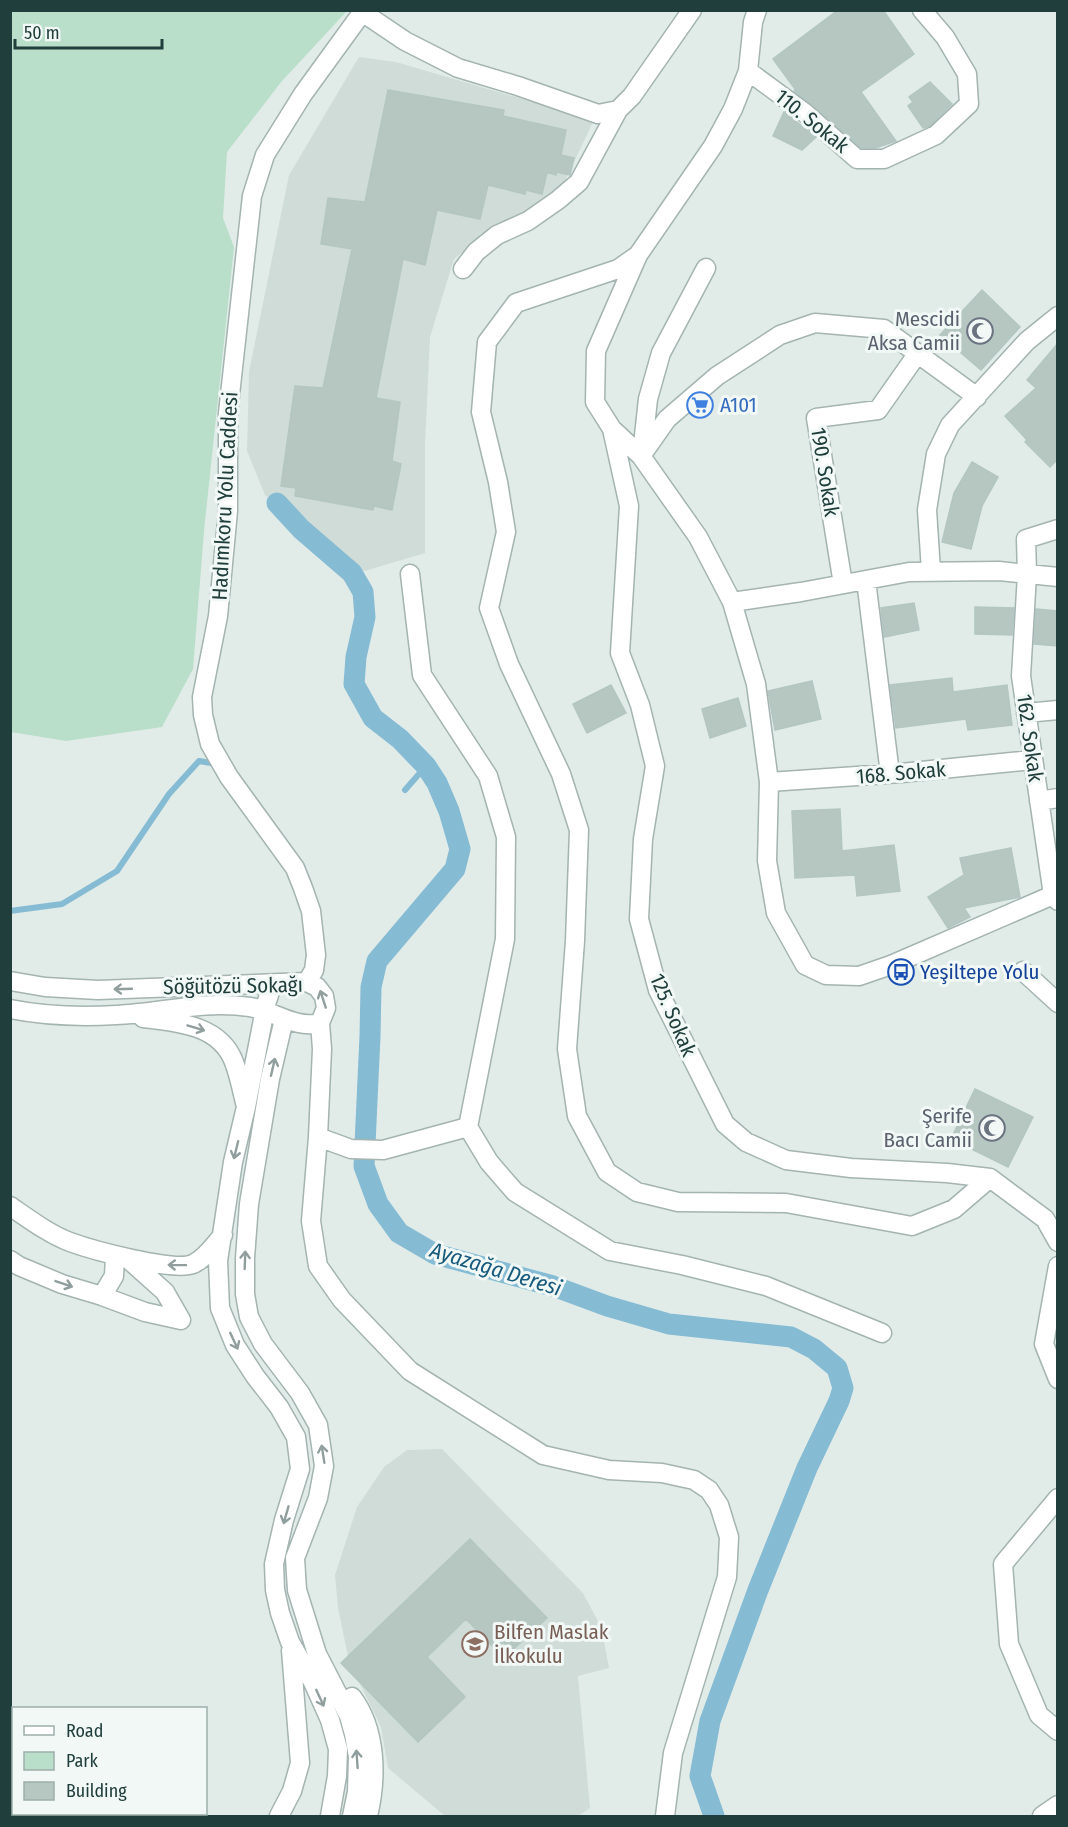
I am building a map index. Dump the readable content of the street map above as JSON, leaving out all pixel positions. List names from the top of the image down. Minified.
{"streets":{"street":["110. Sokak","190. Sokak","Hadımkoru Yolu Caddesi","162. Sokak","168. Sokak","Söğütözü Sokağı","125. Sokak"]},"crossings":[["Hadımkoru Yolu Caddesi","Söğütözü Sokağı"],["162. Sokak","168. Sokak"]],"water":["Ayazağa Deresi"],"places":{"mosque":["Mescidi Aksa Camii","Şerife Bacı Camii"],"supermarket":["A101"],"bus stop":["Yeşiltepe Yolu"],"school or university":["Bilfen Maslak İlkokulu"]},"legend":["Road","Park","Building"],"scale_bar":"50 m"}
